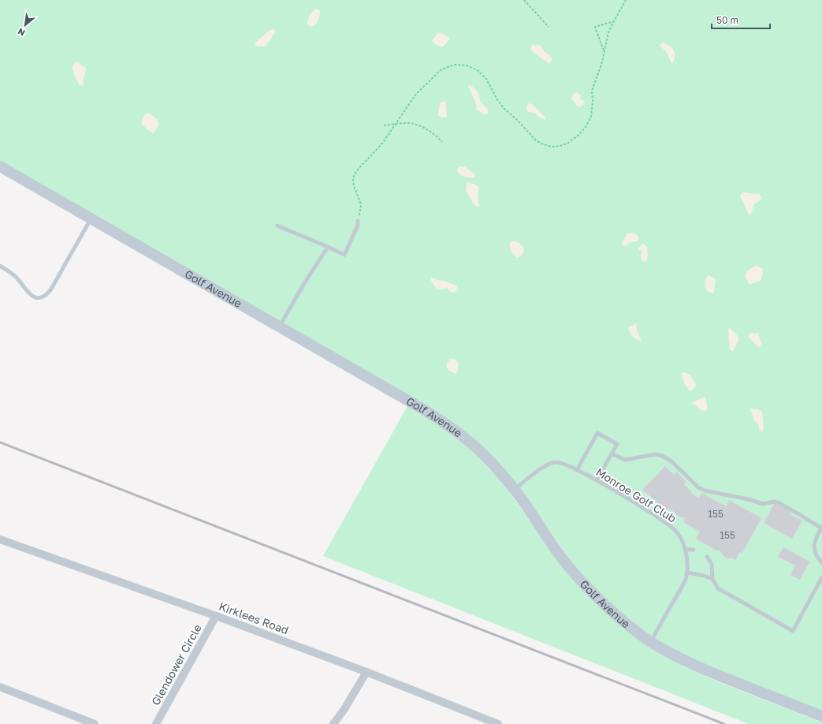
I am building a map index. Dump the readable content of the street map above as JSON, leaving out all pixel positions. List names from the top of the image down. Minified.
{"streets":{"street":["Golf Avenue","Kirklees Road","Glendower Circle"],"lane":["Monroe Golf Club"]},"crossings":[["Golf Avenue","Monroe Golf Club"],["Kirklees Road","Glendower Circle"]],"house_numbers":["155","155"],"scale_bar":"50 m","north":"bottom left"}
